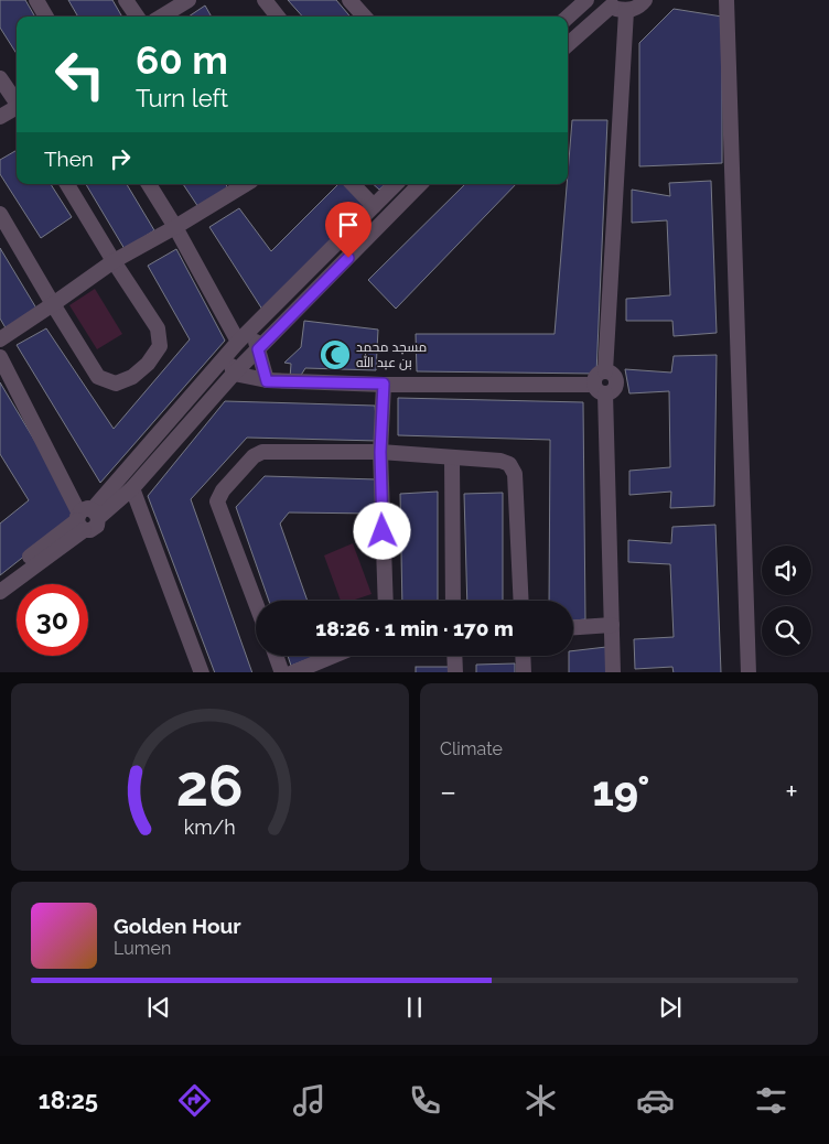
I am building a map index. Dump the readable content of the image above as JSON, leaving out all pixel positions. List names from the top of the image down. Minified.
{"places":{"mosque":["مسجد محمد بن عبد الله"]},"page":{"turn":["60 m","Turn left"],"then":"Then","limit":"30","trip":"18:26 · 1 min · 170 m","tile":"Climate","heat":["−","19°","+"],"song":["Golden Hour","Lumen"],"tabs":"18:25","gauge":["26","km/h"]}}
